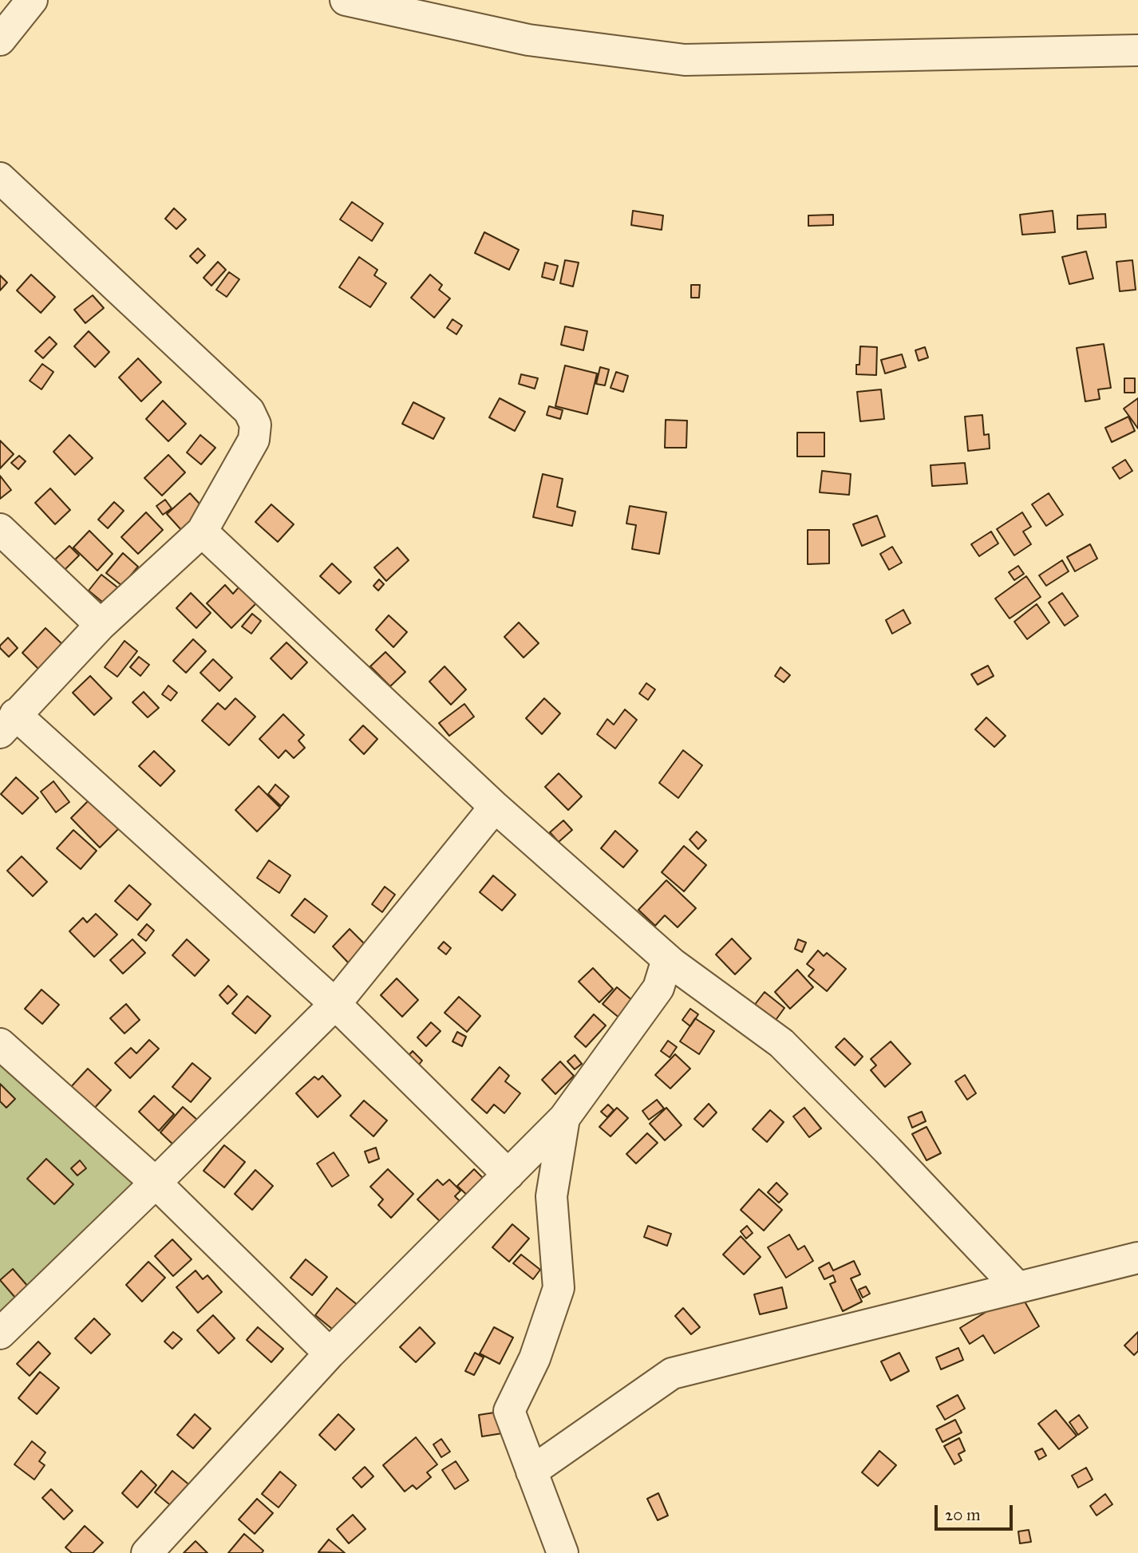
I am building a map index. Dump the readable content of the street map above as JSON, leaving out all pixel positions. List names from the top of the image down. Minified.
{"scale_bar":"20 m"}
